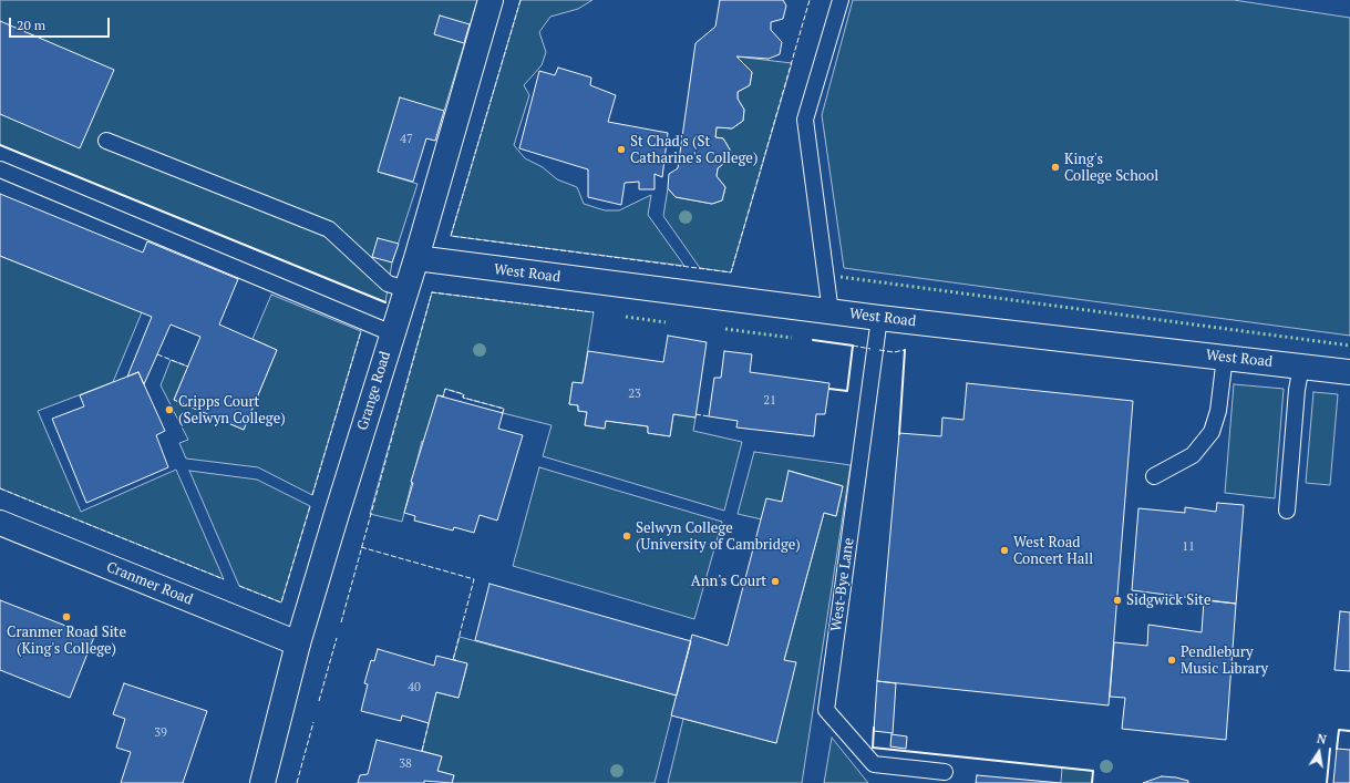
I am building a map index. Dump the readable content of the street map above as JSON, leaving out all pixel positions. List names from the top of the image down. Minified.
{"streets":{"street":["West Road","Grange Road","Cranmer Road"],"lane":["West-Bye Lane"]},"crossings":[["West Road","Grange Road"],["West Road","West-Bye Lane"],["Grange Road","Cranmer Road"]],"places":["St Chad's (St Catharine's College)","King's College School","Cripps Court (Selwyn College)","Selwyn College (University of Cambridge)","West Road Concert Hall","Ann's Court","Sidgwick Site","Cranmer Road Site (King's College)","Pendlebury Music Library"],"house_numbers":["47","23","21","11","40","39","38"],"scale_bar":"20 m","north":"top"}
